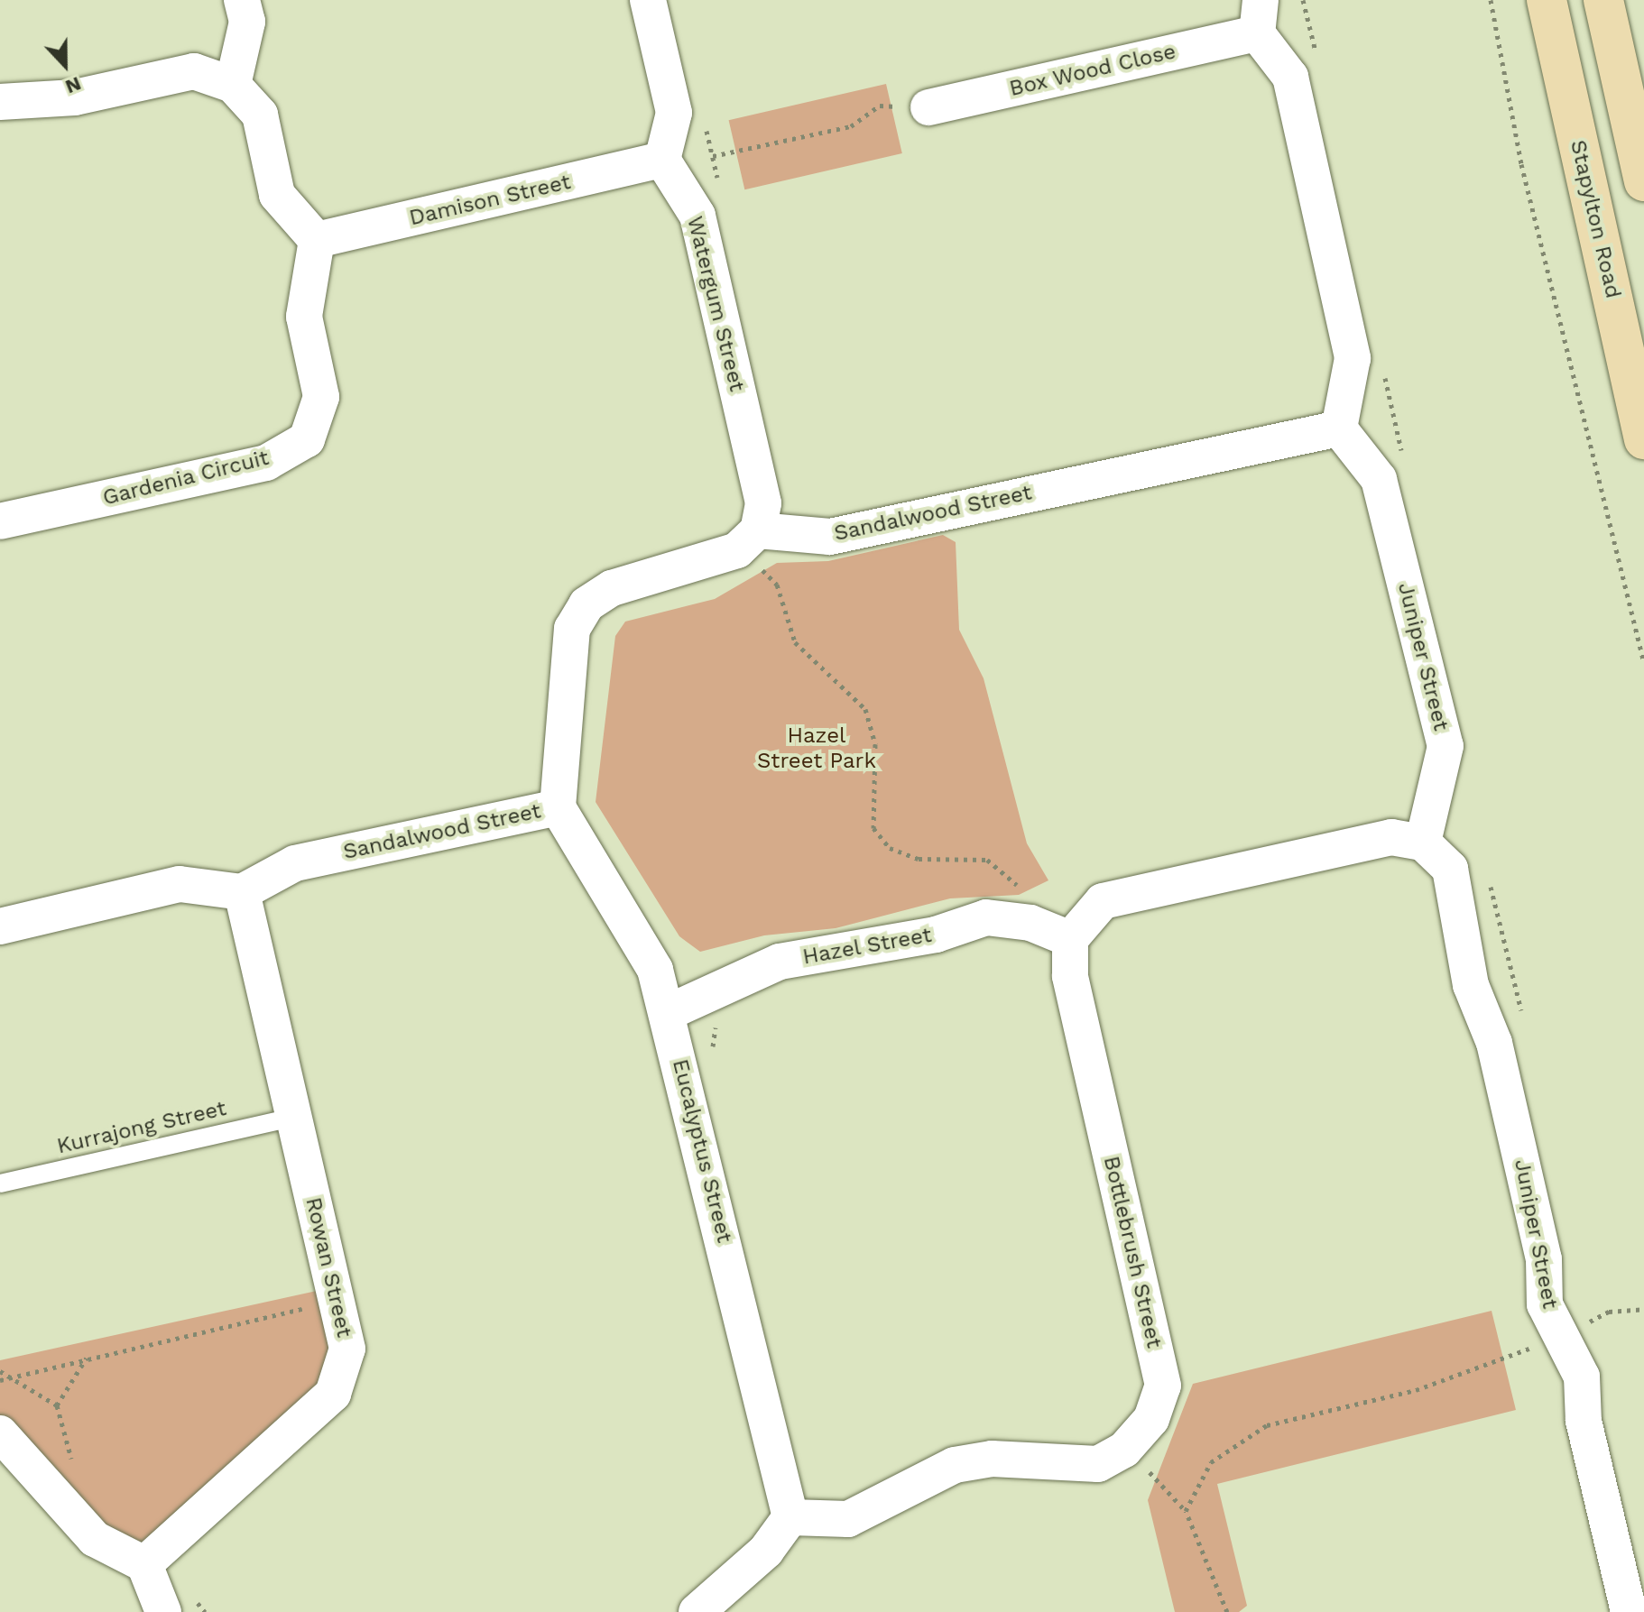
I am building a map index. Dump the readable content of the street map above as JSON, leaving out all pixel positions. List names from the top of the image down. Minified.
{"streets":{"main road":["Stapylton Road"],"street":["Box Wood Close","Damison Street","Watergum Street","Gardenia Circuit","Sandalwood Street","Juniper Street","Hazel Street","Eucalyptus Street","Bottlebrush Street","Rowan Street"],"lane":["Kurrajong Street"]},"crossings":[["Damison Street","Watergum Street"],["Damison Street","Gardenia Circuit"],["Watergum Street","Sandalwood Street"],["Sandalwood Street","Juniper Street"],["Sandalwood Street","Eucalyptus Street"],["Sandalwood Street","Rowan Street"],["Hazel Street","Eucalyptus Street"],["Hazel Street","Bottlebrush Street"],["Kurrajong Street","Rowan Street"],["Eucalyptus Street","Bottlebrush Street"]],"parks":["Hazel Street Park"],"north":"bottom"}
